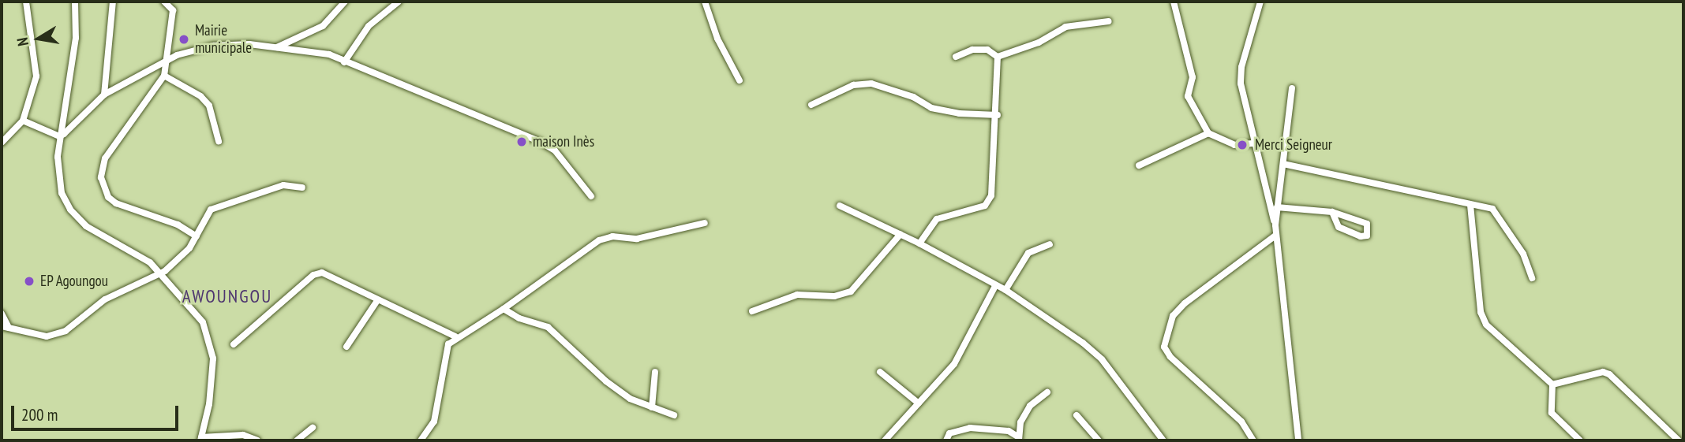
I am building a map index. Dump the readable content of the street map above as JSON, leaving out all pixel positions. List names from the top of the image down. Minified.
{"districts":["AWOUNGOU"],"places":["Mairie municipale","maison Inès","Merci Seigneur","EP Agoungou"],"scale_bar":"200 m","north":"left"}
